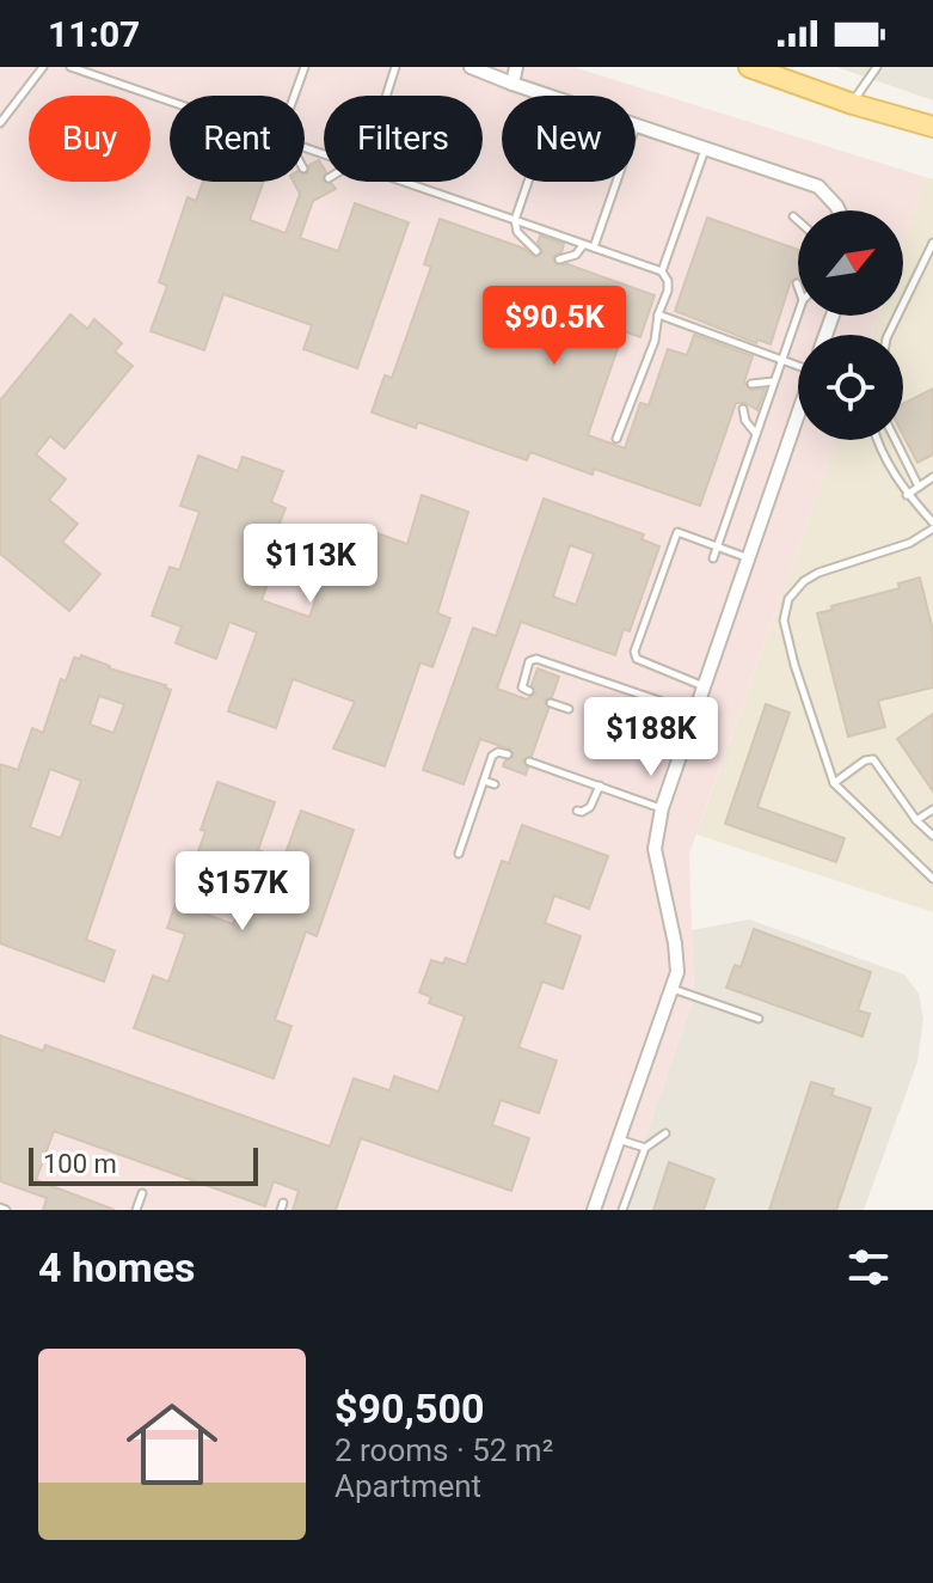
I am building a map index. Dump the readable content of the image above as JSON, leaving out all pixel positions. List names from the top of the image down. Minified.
{"scale_bar":"100 m","north":"top right","page":{"status":"11:07","chip":["Buy","Rent","Filters","New"],"price":["$90.5K","$113K","$188K","$157K"],"scale":"100 m","heading":"4 homes","list":[{"name":"$90,500","note":"2 rooms · 52 m² · Apartment"}]}}
